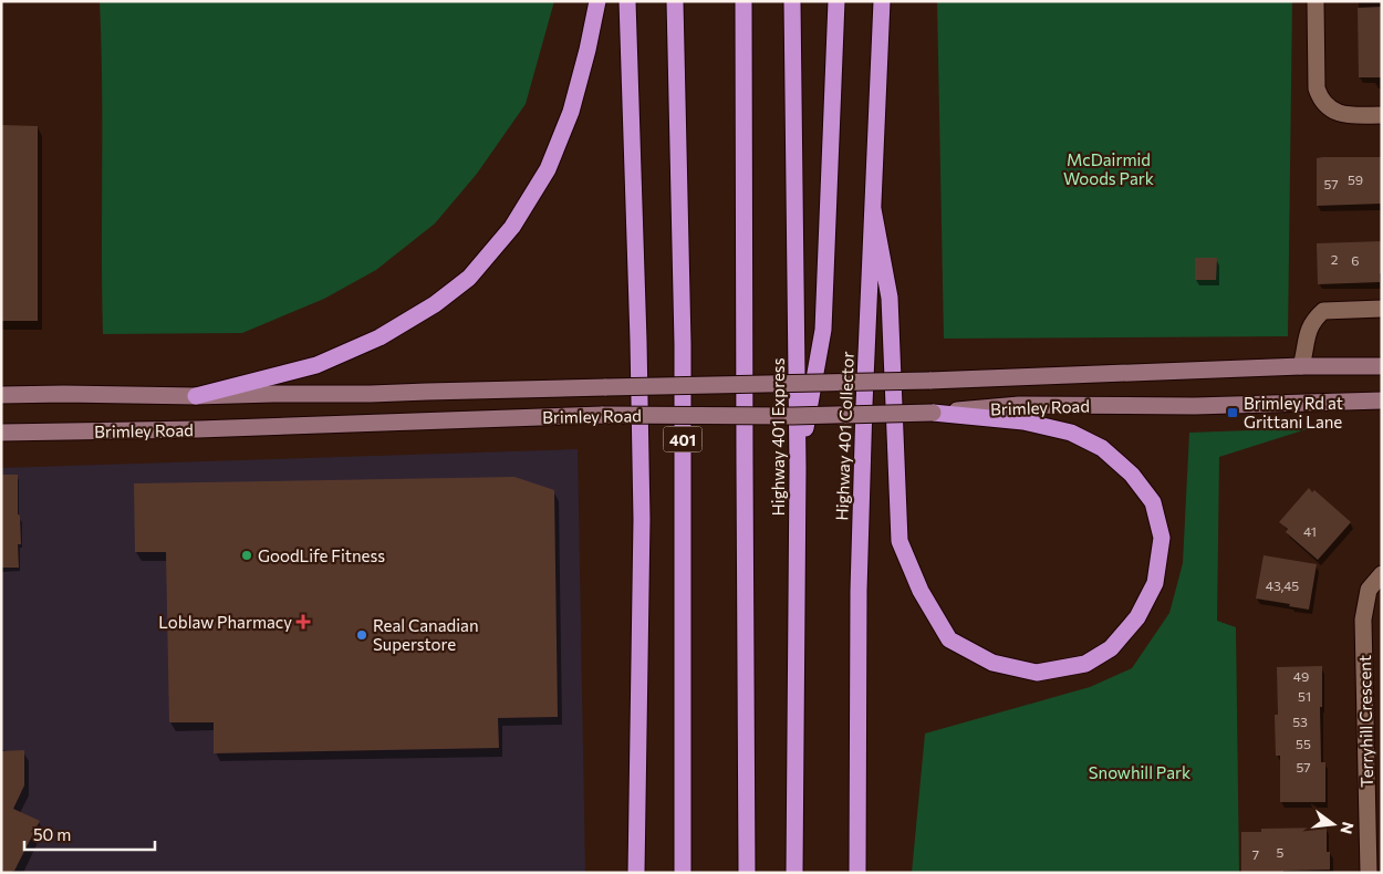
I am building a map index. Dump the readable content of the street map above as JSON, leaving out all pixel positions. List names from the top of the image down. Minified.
{"streets":{"highway":["Highway 401 Collector","Highway 401 Express","401"],"main road":["Brimley Road"],"street":["Terryhill Crescent"]},"parks":["McDairmid Woods Park","Snowhill Park"],"places":{"transit":["Brimley Rd at Grittani Lane"],"other":["GoodLife Fitness","Real Canadian Superstore"],"health":["Loblaw Pharmacy"]},"house_numbers":["59","57","2","6","41","43,45","49","51","53","55","57","5","7"],"scale_bar":"50 m","north":"right"}
